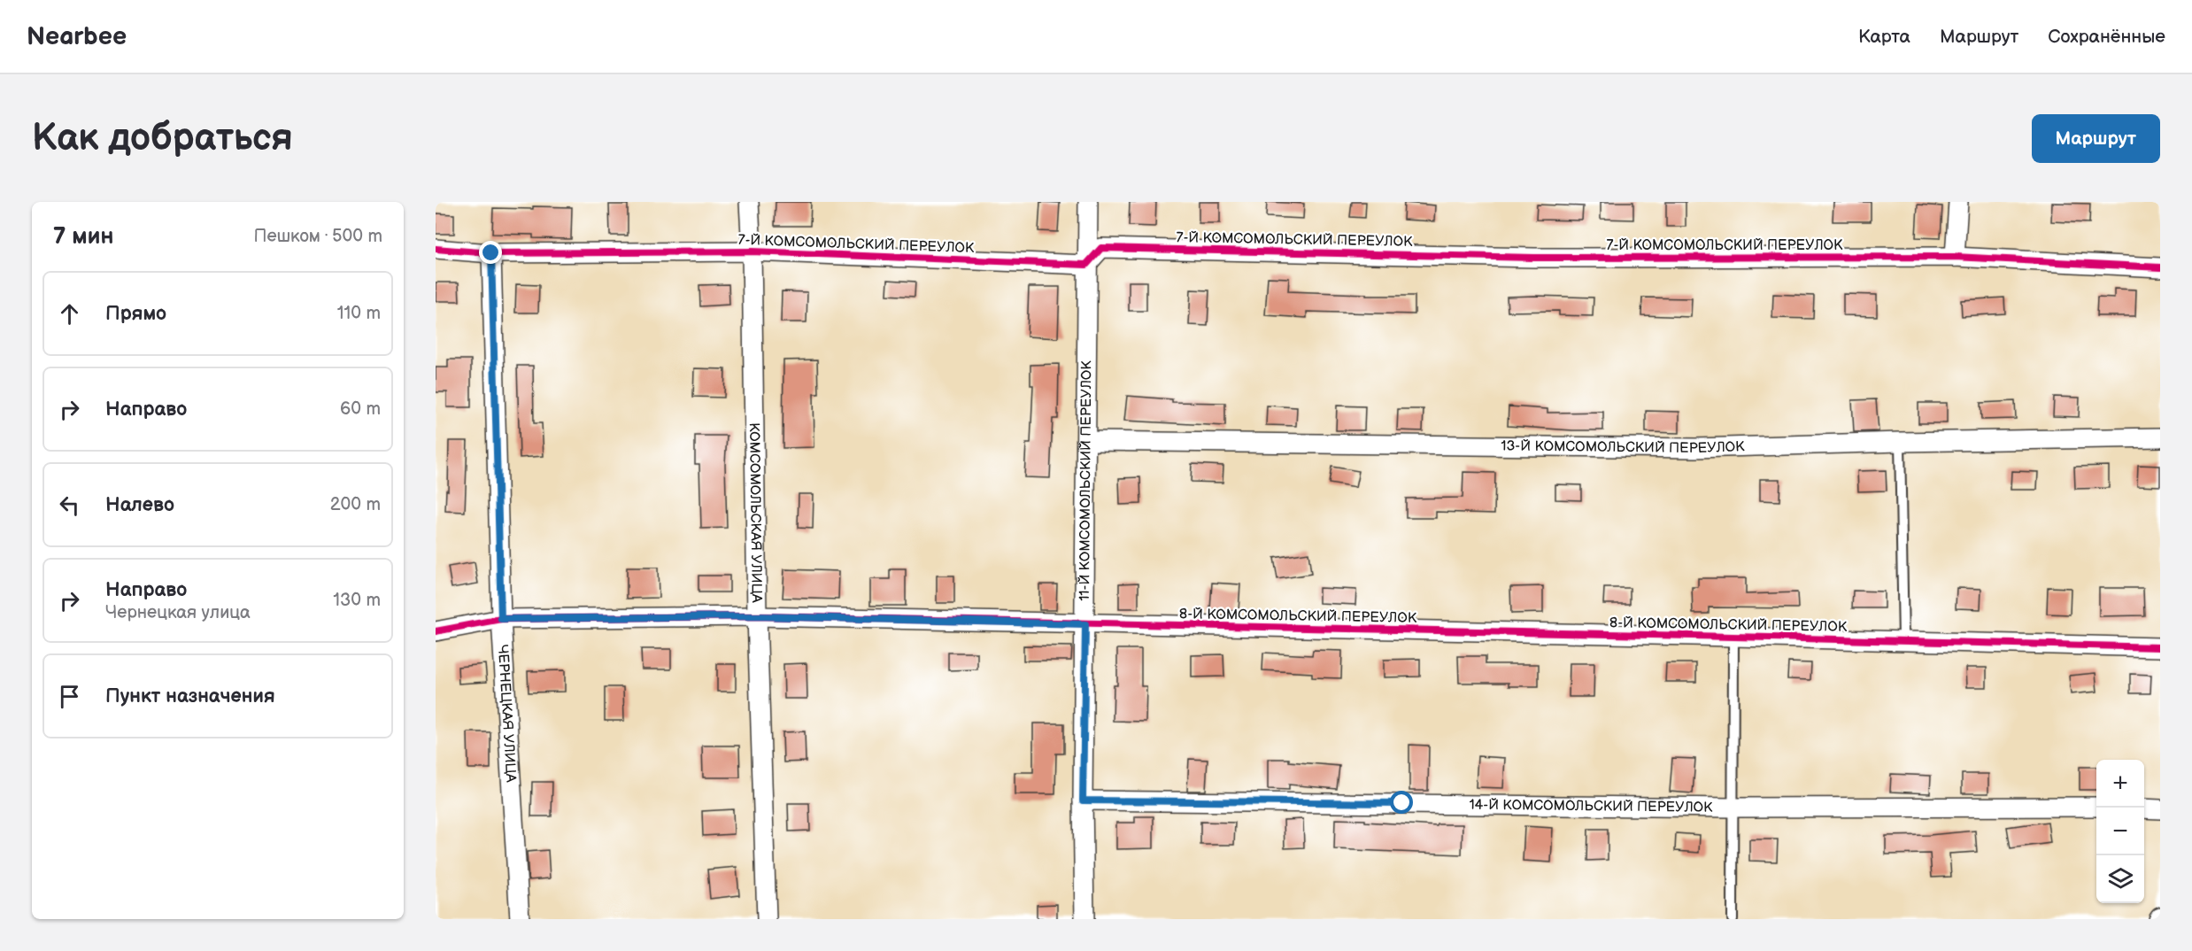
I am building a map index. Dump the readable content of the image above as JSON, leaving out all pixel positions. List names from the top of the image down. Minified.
{"streets":{"street":["7-Й КОМСОМОЛЬСКИЙ ПЕРЕУЛОК","13-Й КОМСОМОЛЬСКИЙ ПЕРЕУЛОК","11-Й КОМСОМОЛЬСКИЙ ПЕРЕУЛОК","КОМСОМОЛЬСКАЯ УЛИЦА","8-Й КОМСОМОЛЬСКИЙ ПЕРЕУЛОК","ЧЕРНЕЦКАЯ УЛИЦА","14-Й КОМСОМОЛЬСКИЙ ПЕРЕУЛОК"]},"crossings":[["7-Й КОМСОМОЛЬСКИЙ ПЕРЕУЛОК","11-Й КОМСОМОЛЬСКИЙ ПЕРЕУЛОК"],["7-Й КОМСОМОЛЬСКИЙ ПЕРЕУЛОК","КОМСОМОЛЬСКАЯ УЛИЦА"],["7-Й КОМСОМОЛЬСКИЙ ПЕРЕУЛОК","ЧЕРНЕЦКАЯ УЛИЦА"],["13-Й КОМСОМОЛЬСКИЙ ПЕРЕУЛОК","11-Й КОМСОМОЛЬСКИЙ ПЕРЕУЛОК"],["11-Й КОМСОМОЛЬСКИЙ ПЕРЕУЛОК","8-Й КОМСОМОЛЬСКИЙ ПЕРЕУЛОК"],["11-Й КОМСОМОЛЬСКИЙ ПЕРЕУЛОК","14-Й КОМСОМОЛЬСКИЙ ПЕРЕУЛОК"],["КОМСОМОЛЬСКАЯ УЛИЦА","8-Й КОМСОМОЛЬСКИЙ ПЕРЕУЛОК"],["8-Й КОМСОМОЛЬСКИЙ ПЕРЕУЛОК","ЧЕРНЕЦКАЯ УЛИЦА"]],"page":{"header":"Nearbee","nav":["Карта","Маршрут","Сохранённые"],"buttons":"Маршрут","title":"Как добраться","heading":["7 мин","Пешком · 500 m"],"list":[["Прямо","110 m"],["Направо","60 m"],["Налево","200 m"],["Направо","Чернецкая улица","130 m"],"Пункт назначения"],"map_buttons":["+","−"]}}
